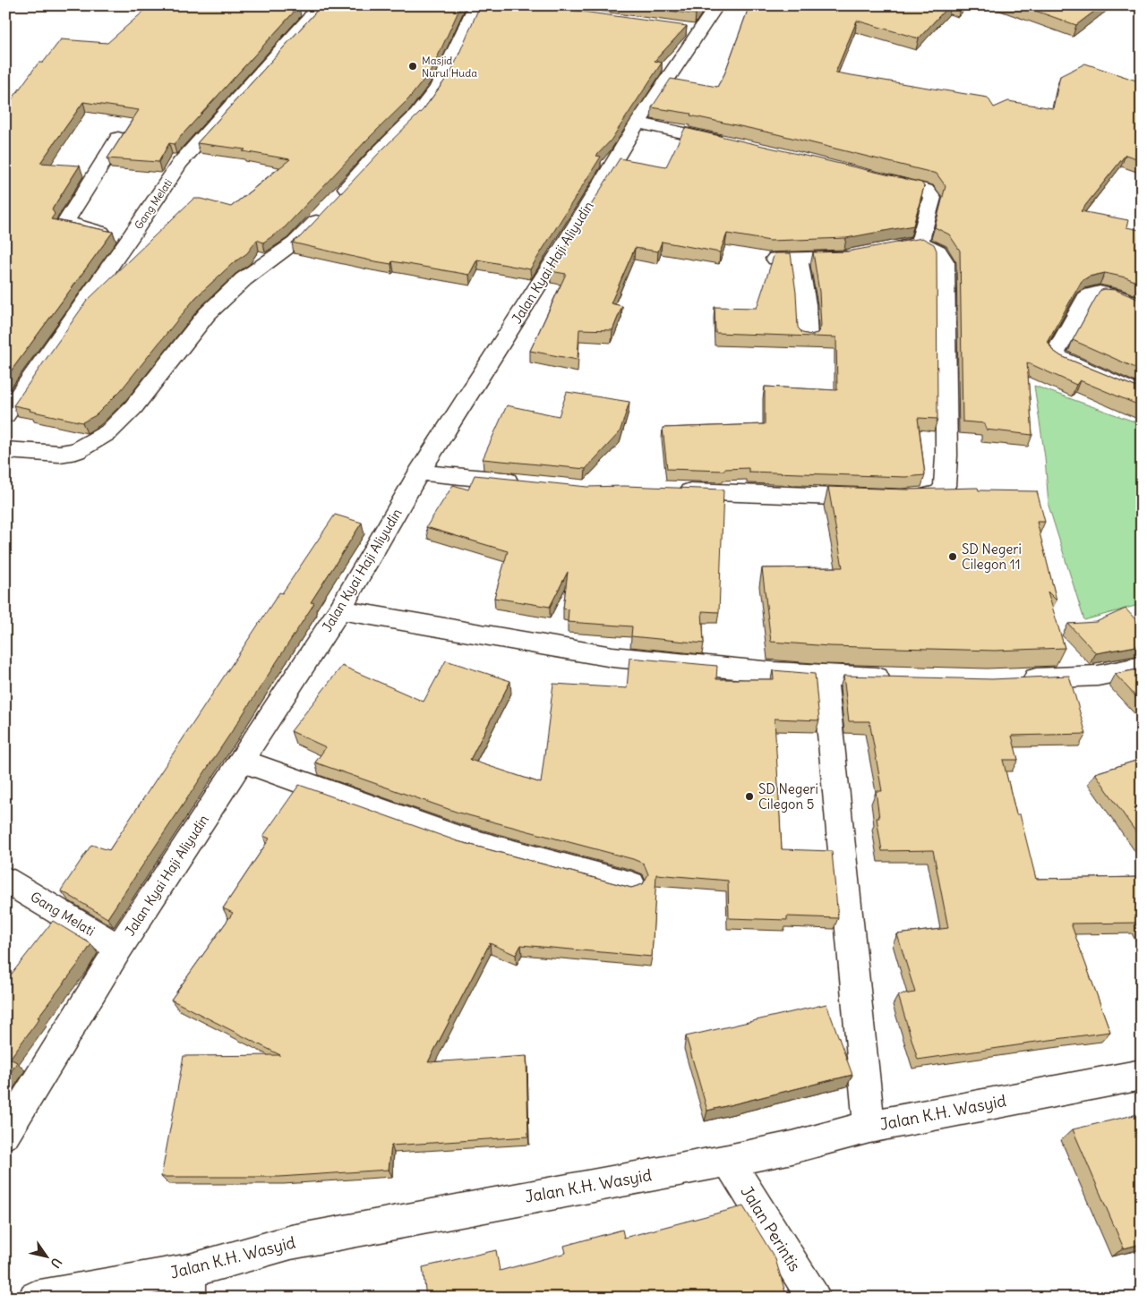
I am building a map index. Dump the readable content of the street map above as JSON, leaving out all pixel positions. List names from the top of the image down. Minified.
{"streets":{"street":["Gang Melati","Jalan Kyai Haji Aliyudin","Jalan K.H. Wasyid","Jalan Perintis"]},"crossings":[["Gang Melati","Jalan Kyai Haji Aliyudin"],["Jalan K.H. Wasyid","Jalan Perintis"]],"places":["Masjid Nurul Huda","SD Negeri Cilegon 11","SD Negeri Cilegon 5"],"north":"bottom right"}
